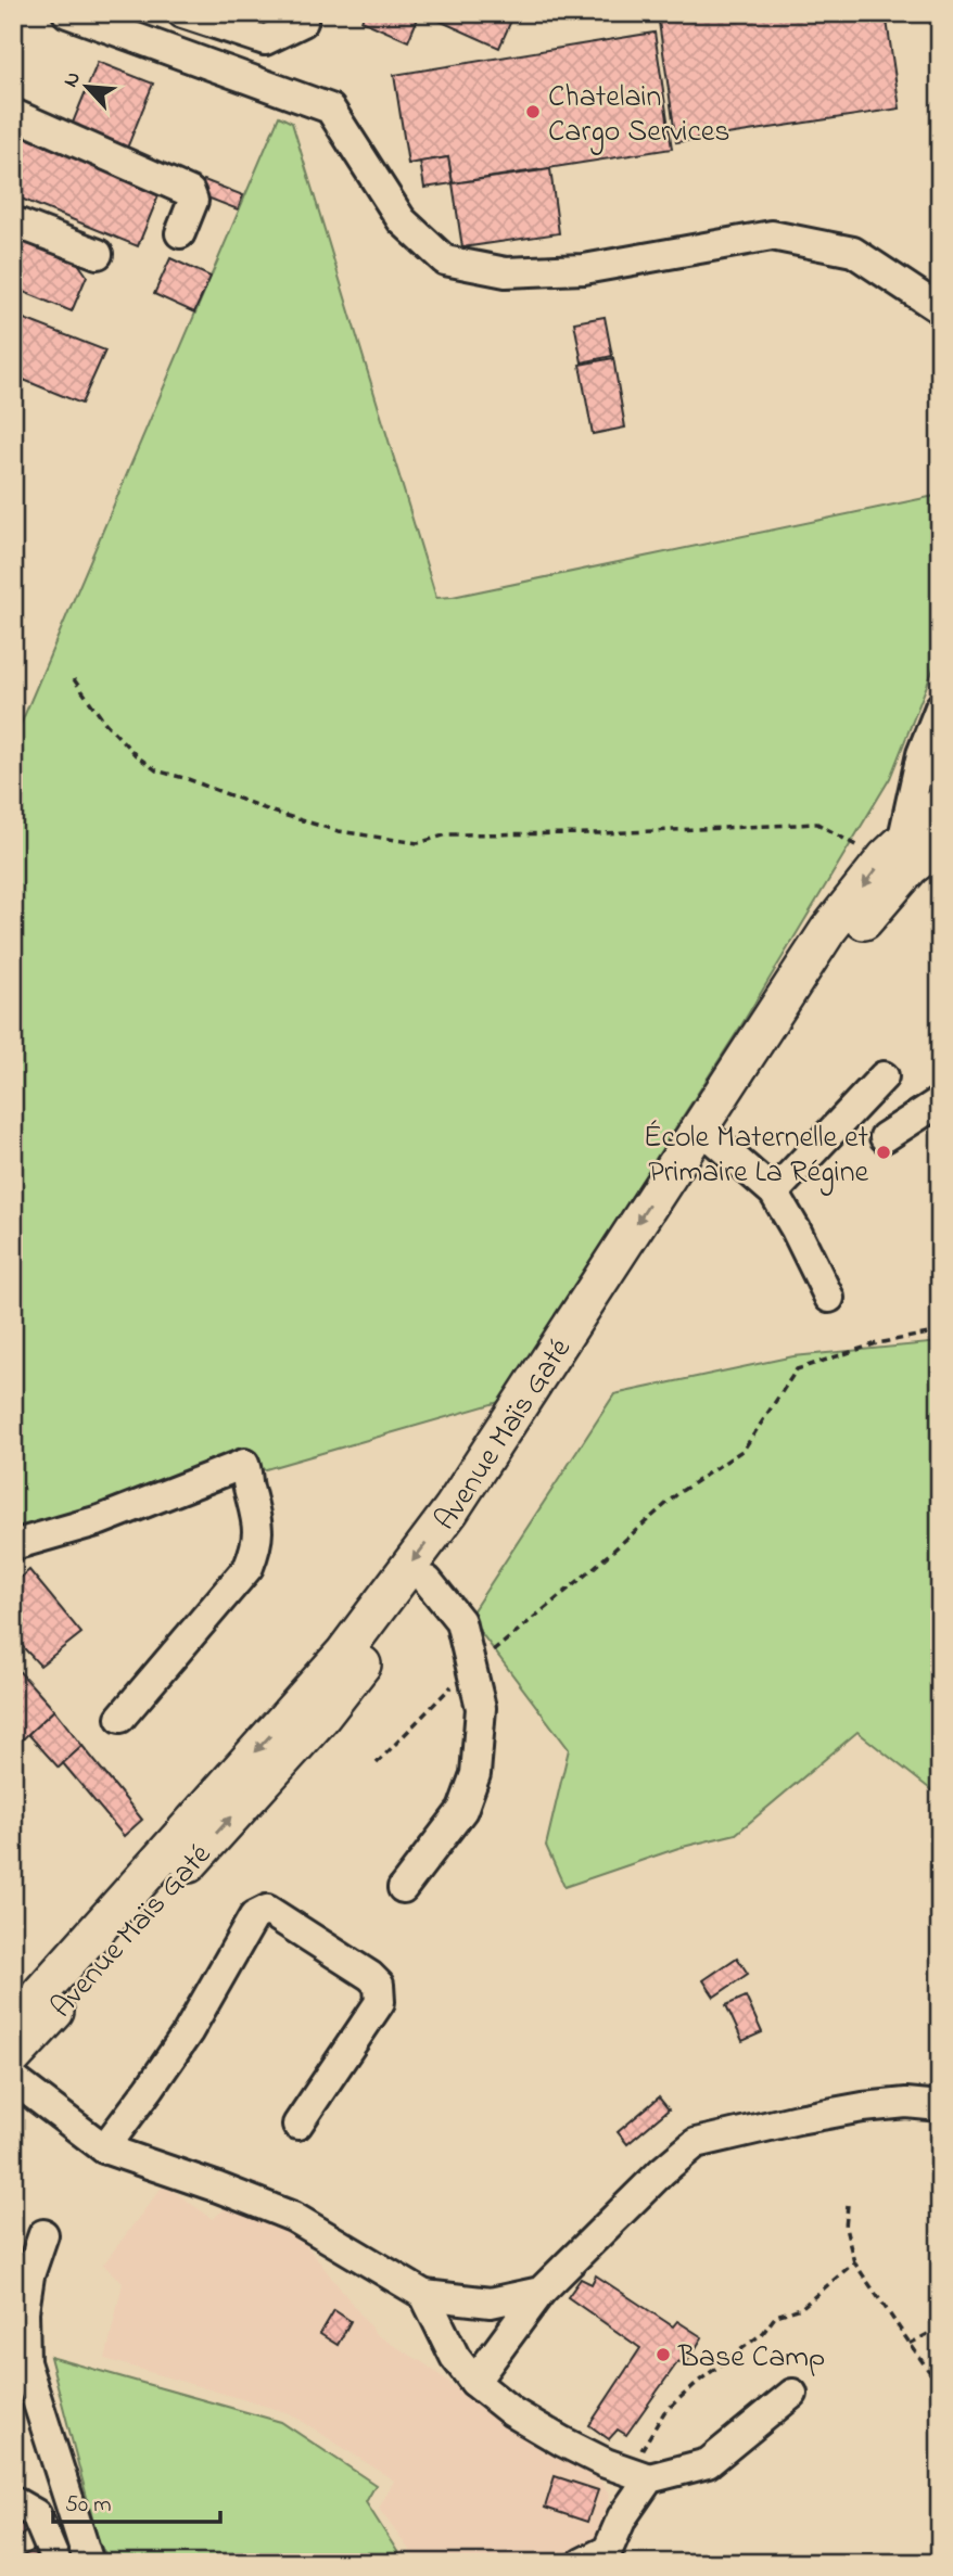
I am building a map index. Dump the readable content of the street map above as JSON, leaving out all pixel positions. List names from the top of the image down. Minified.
{"streets":{"main road":["Avenue Maïs Gaté"]},"places":["Chatelain Cargo Services","École Maternelle et Primaire La Régine","Base Camp"],"scale_bar":"50 m","north":"top left"}
